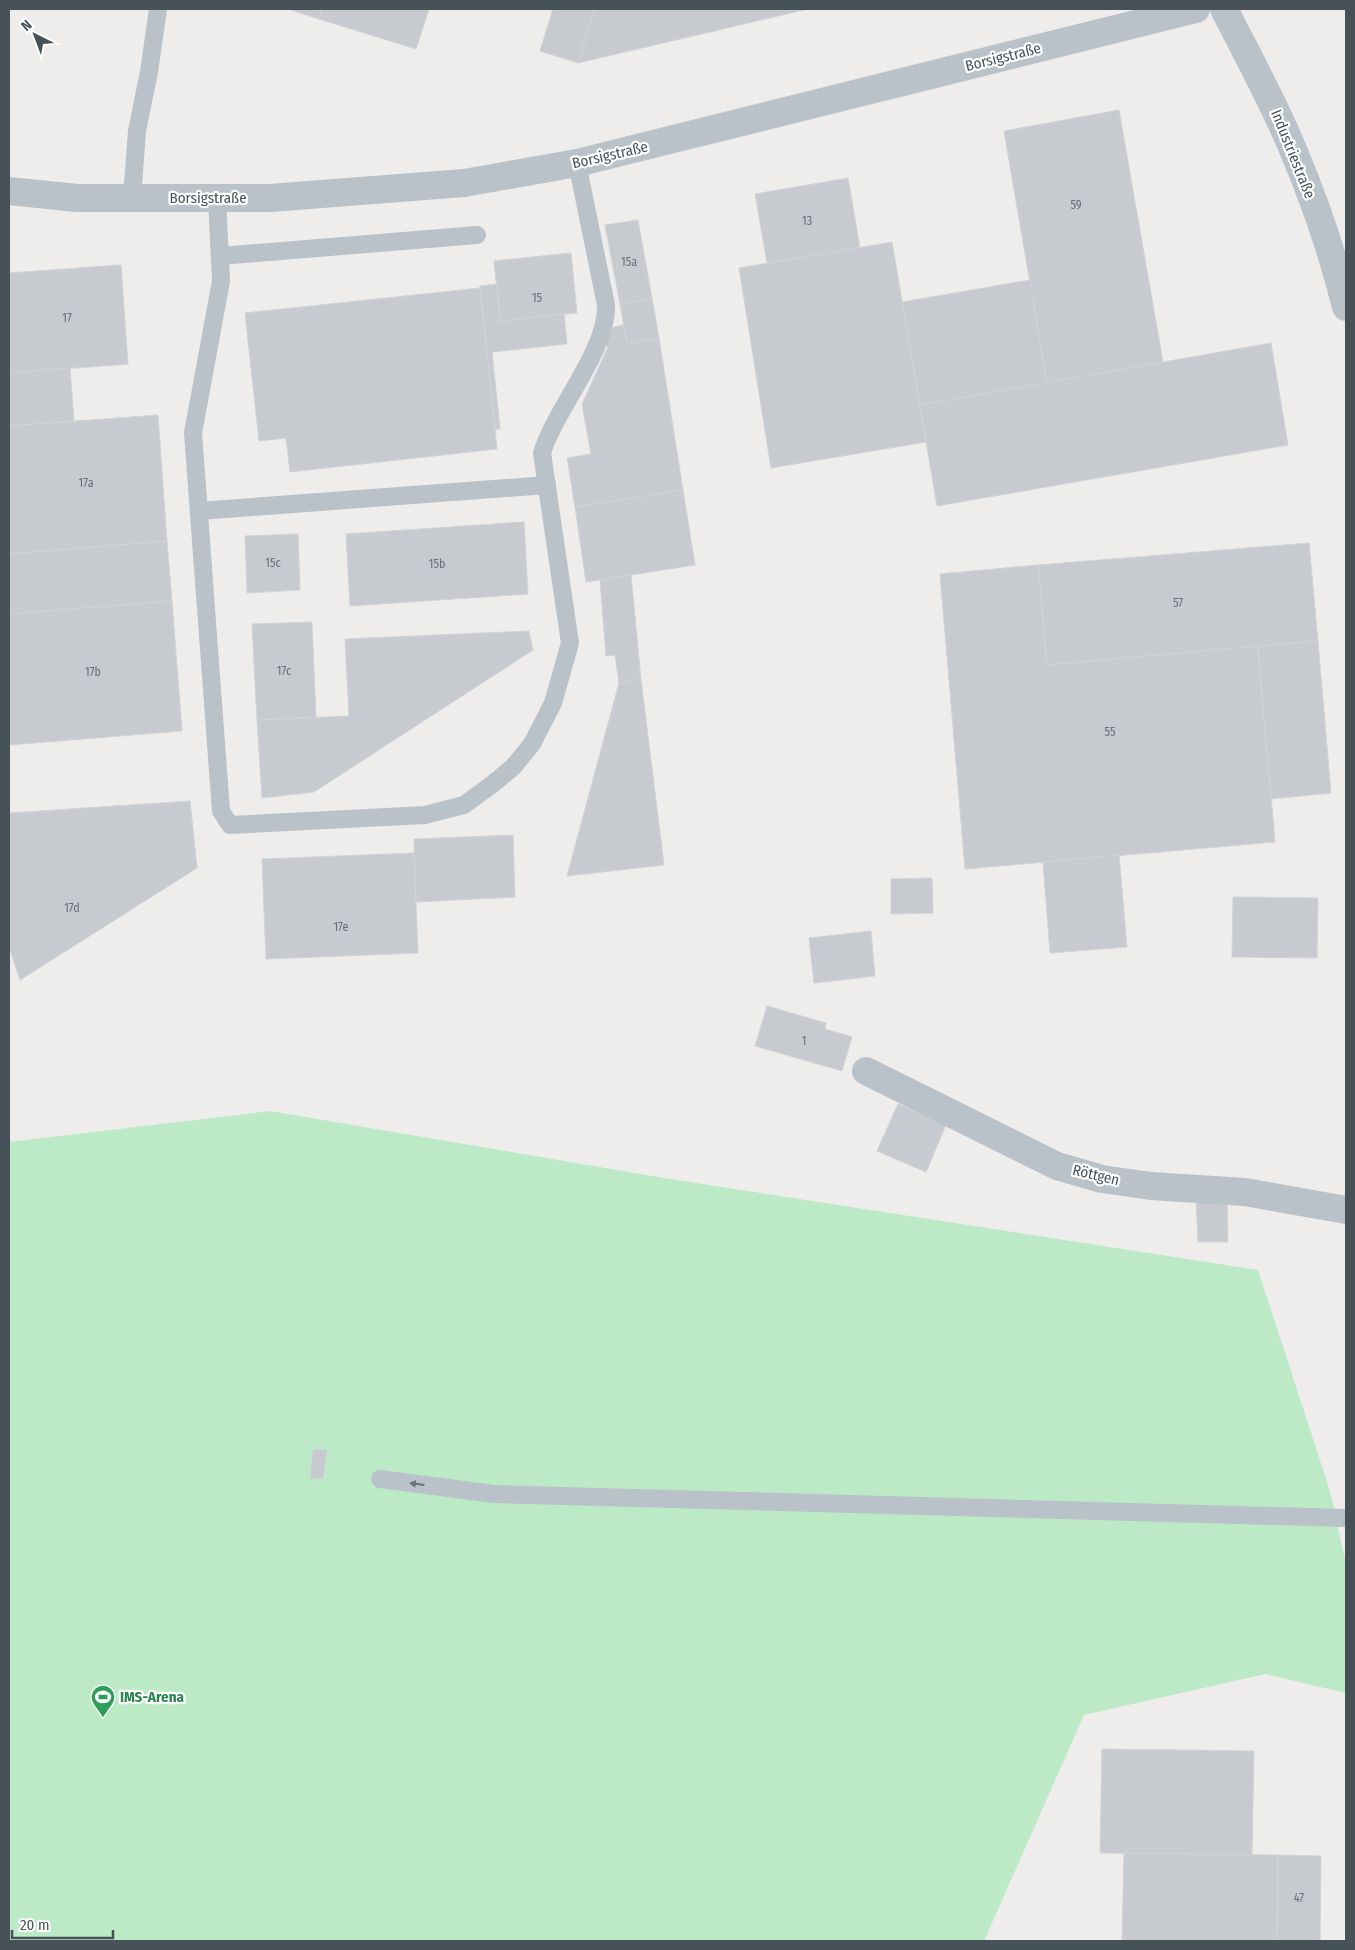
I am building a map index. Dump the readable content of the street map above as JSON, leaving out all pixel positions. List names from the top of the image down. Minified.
{"streets":{"street":["Borsigstraße","Industriestraße","Röttgen"]},"places":{"sports":["IMS-Arena"]},"house_numbers":["59","13","15a","15","17","17a","15c","15b","57","17c","17b","55","17d","17e","1","47"],"scale_bar":"20 m","north":"top left"}
